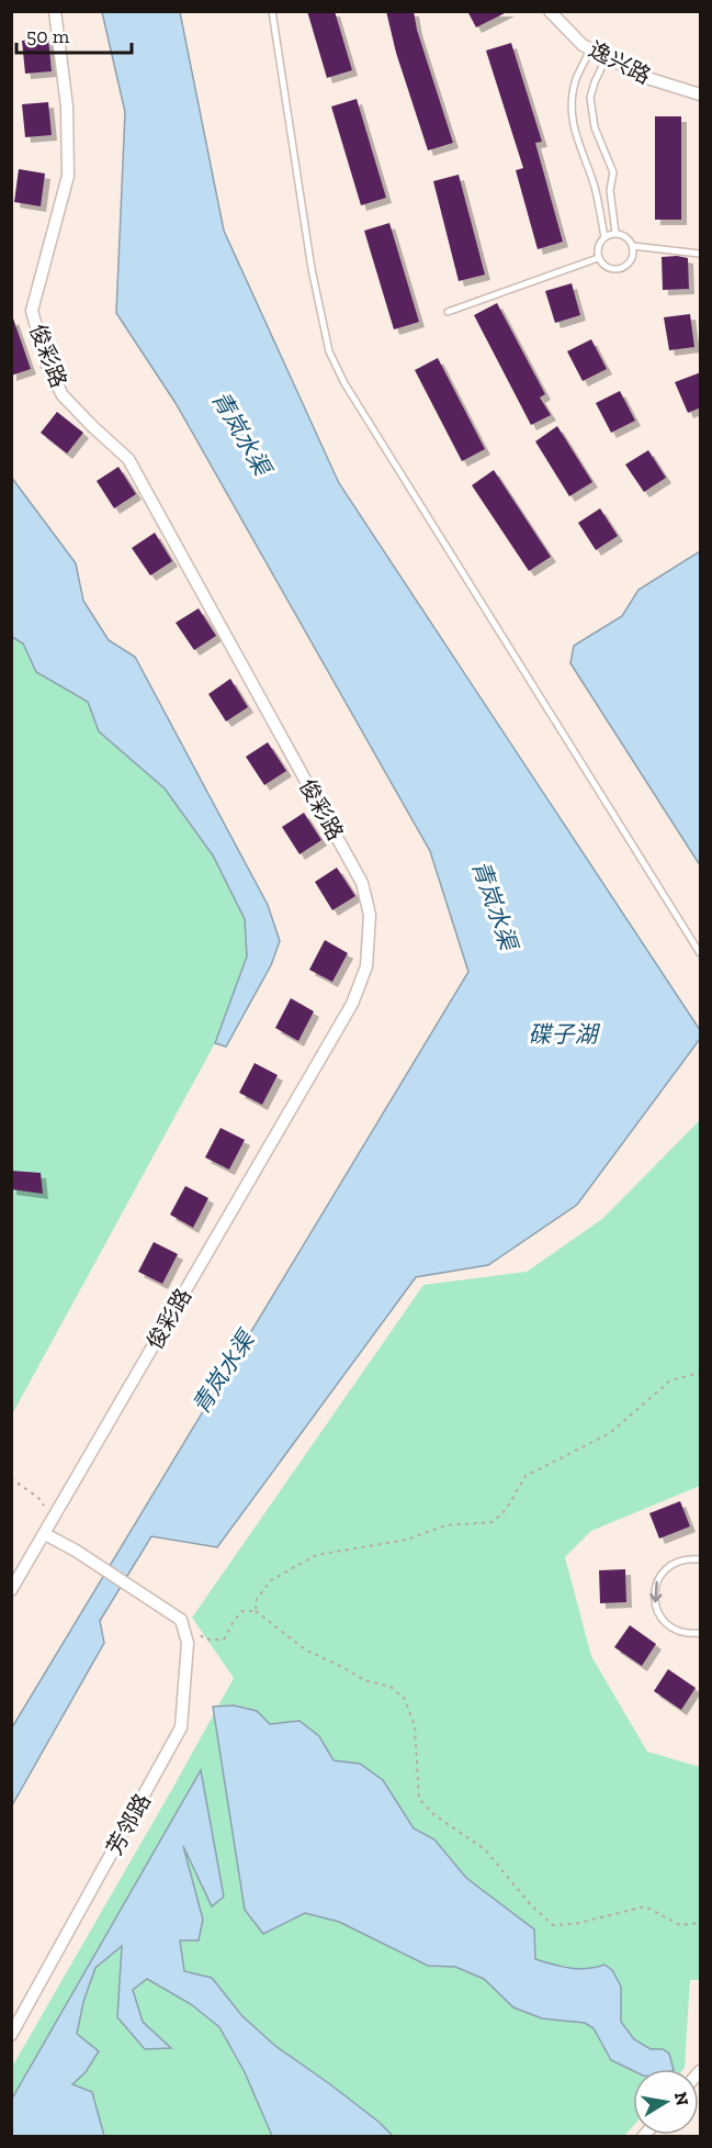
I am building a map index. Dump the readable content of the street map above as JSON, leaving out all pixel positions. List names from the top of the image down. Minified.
{"streets":{"street":["逸兴路","俊彩路","芳邻路"]},"water":["青岚水渠","碟子湖"],"scale_bar":"50 m","north":"right"}
